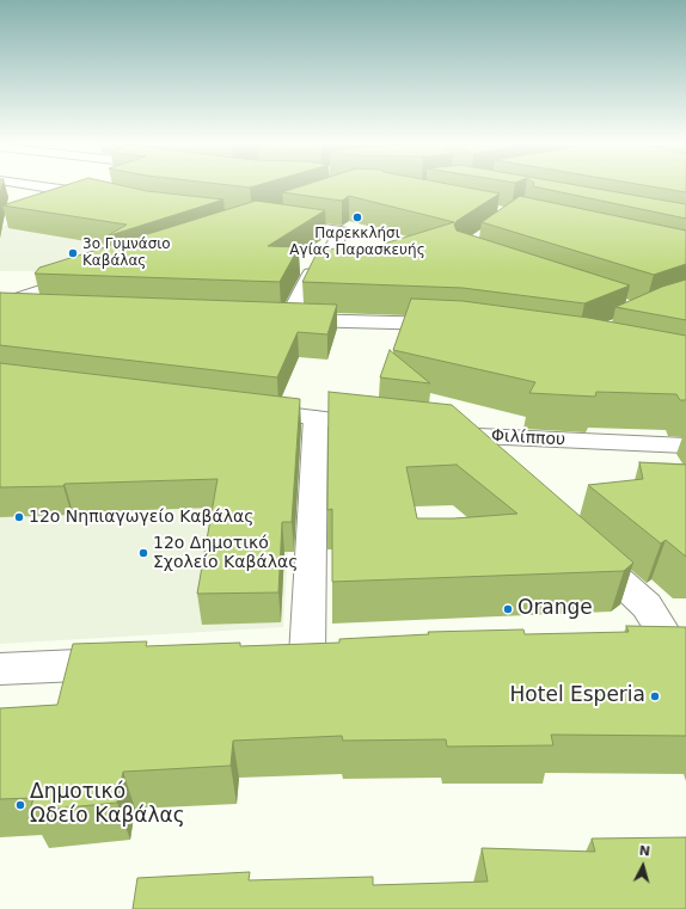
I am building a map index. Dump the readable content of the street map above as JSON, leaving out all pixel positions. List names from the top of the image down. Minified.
{"streets":{"street":["Φιλίππου"]},"places":["Παρεκκλήσι Αγίας Παρασκευής","3ο Γυμνάσιο Καβάλας","12ο Νηπιαγωγείο Καβάλας","12ο Δημοτικό Σχολείο Καβάλας","Orange","Hotel Esperia","Δημοτικό Ωδείο Καβάλας"],"north":"top"}
